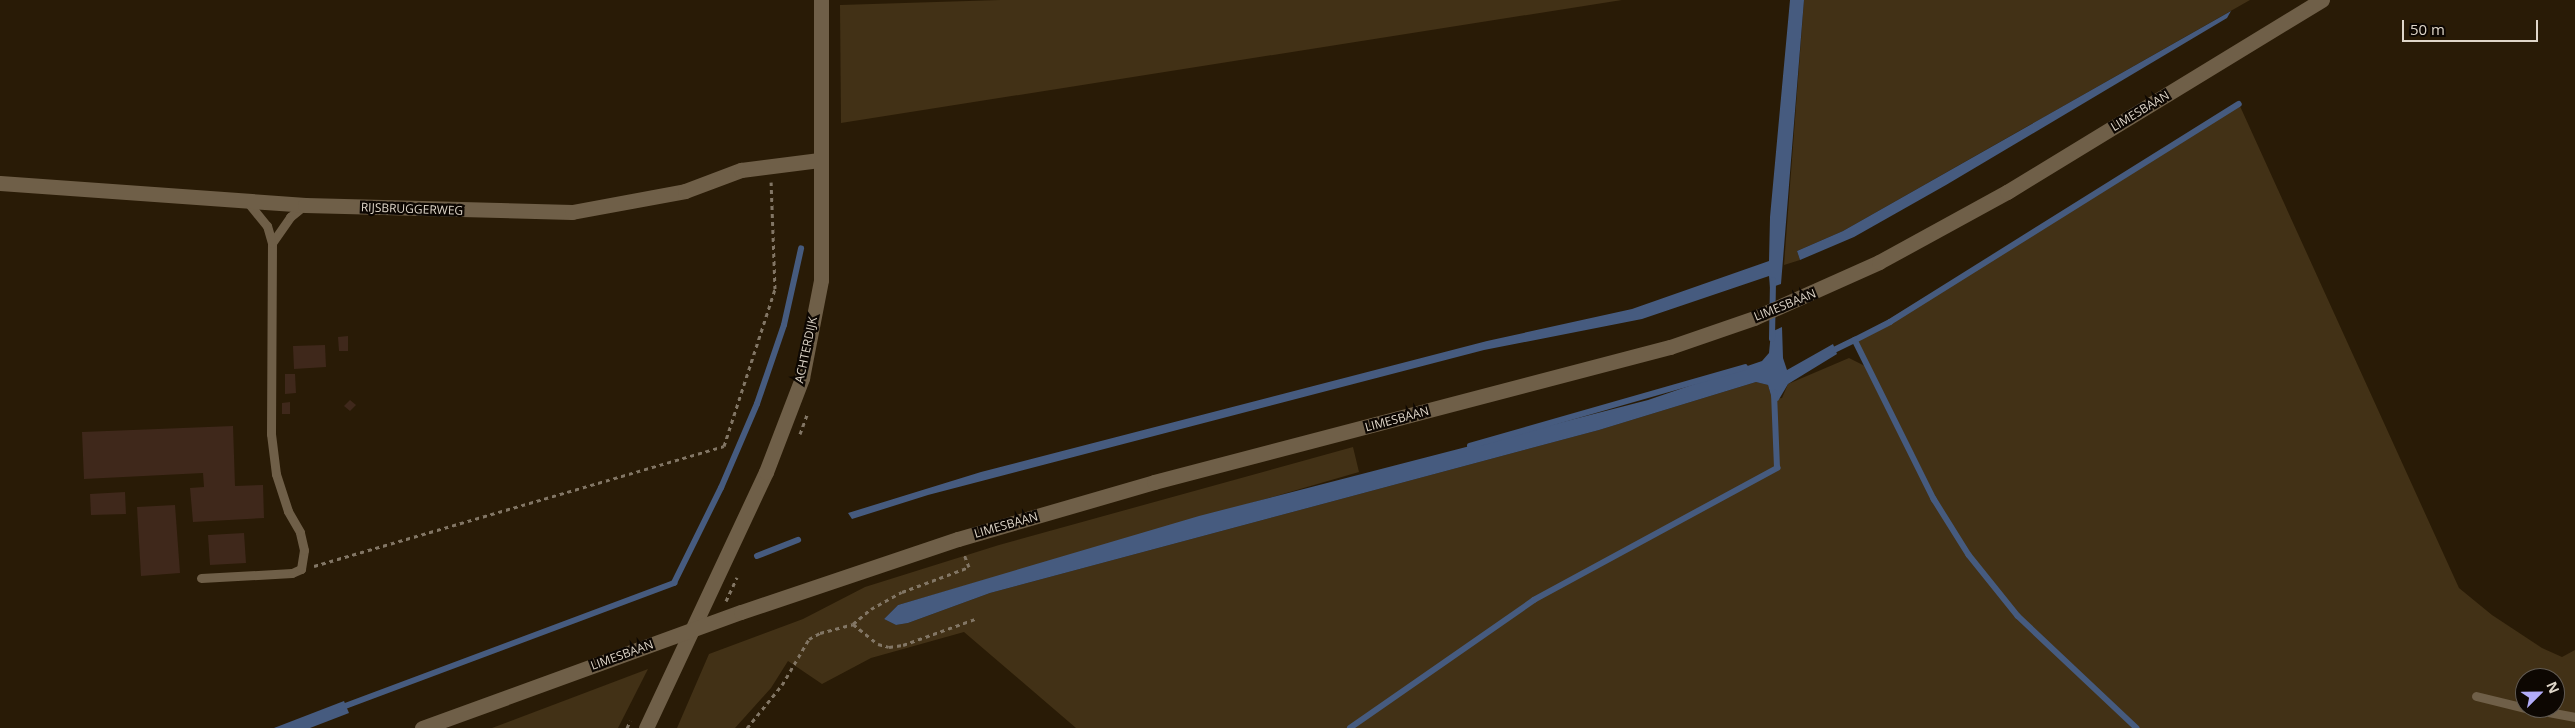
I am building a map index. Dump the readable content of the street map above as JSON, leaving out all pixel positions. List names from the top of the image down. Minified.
{"streets":{"main road":["LIMESBAAN","RIJSBRUGGERWEG","ACHTERDIJK"]},"crossings":[["RIJSBRUGGERWEG","ACHTERDIJK"]],"scale_bar":"50 m","north":"top right"}
